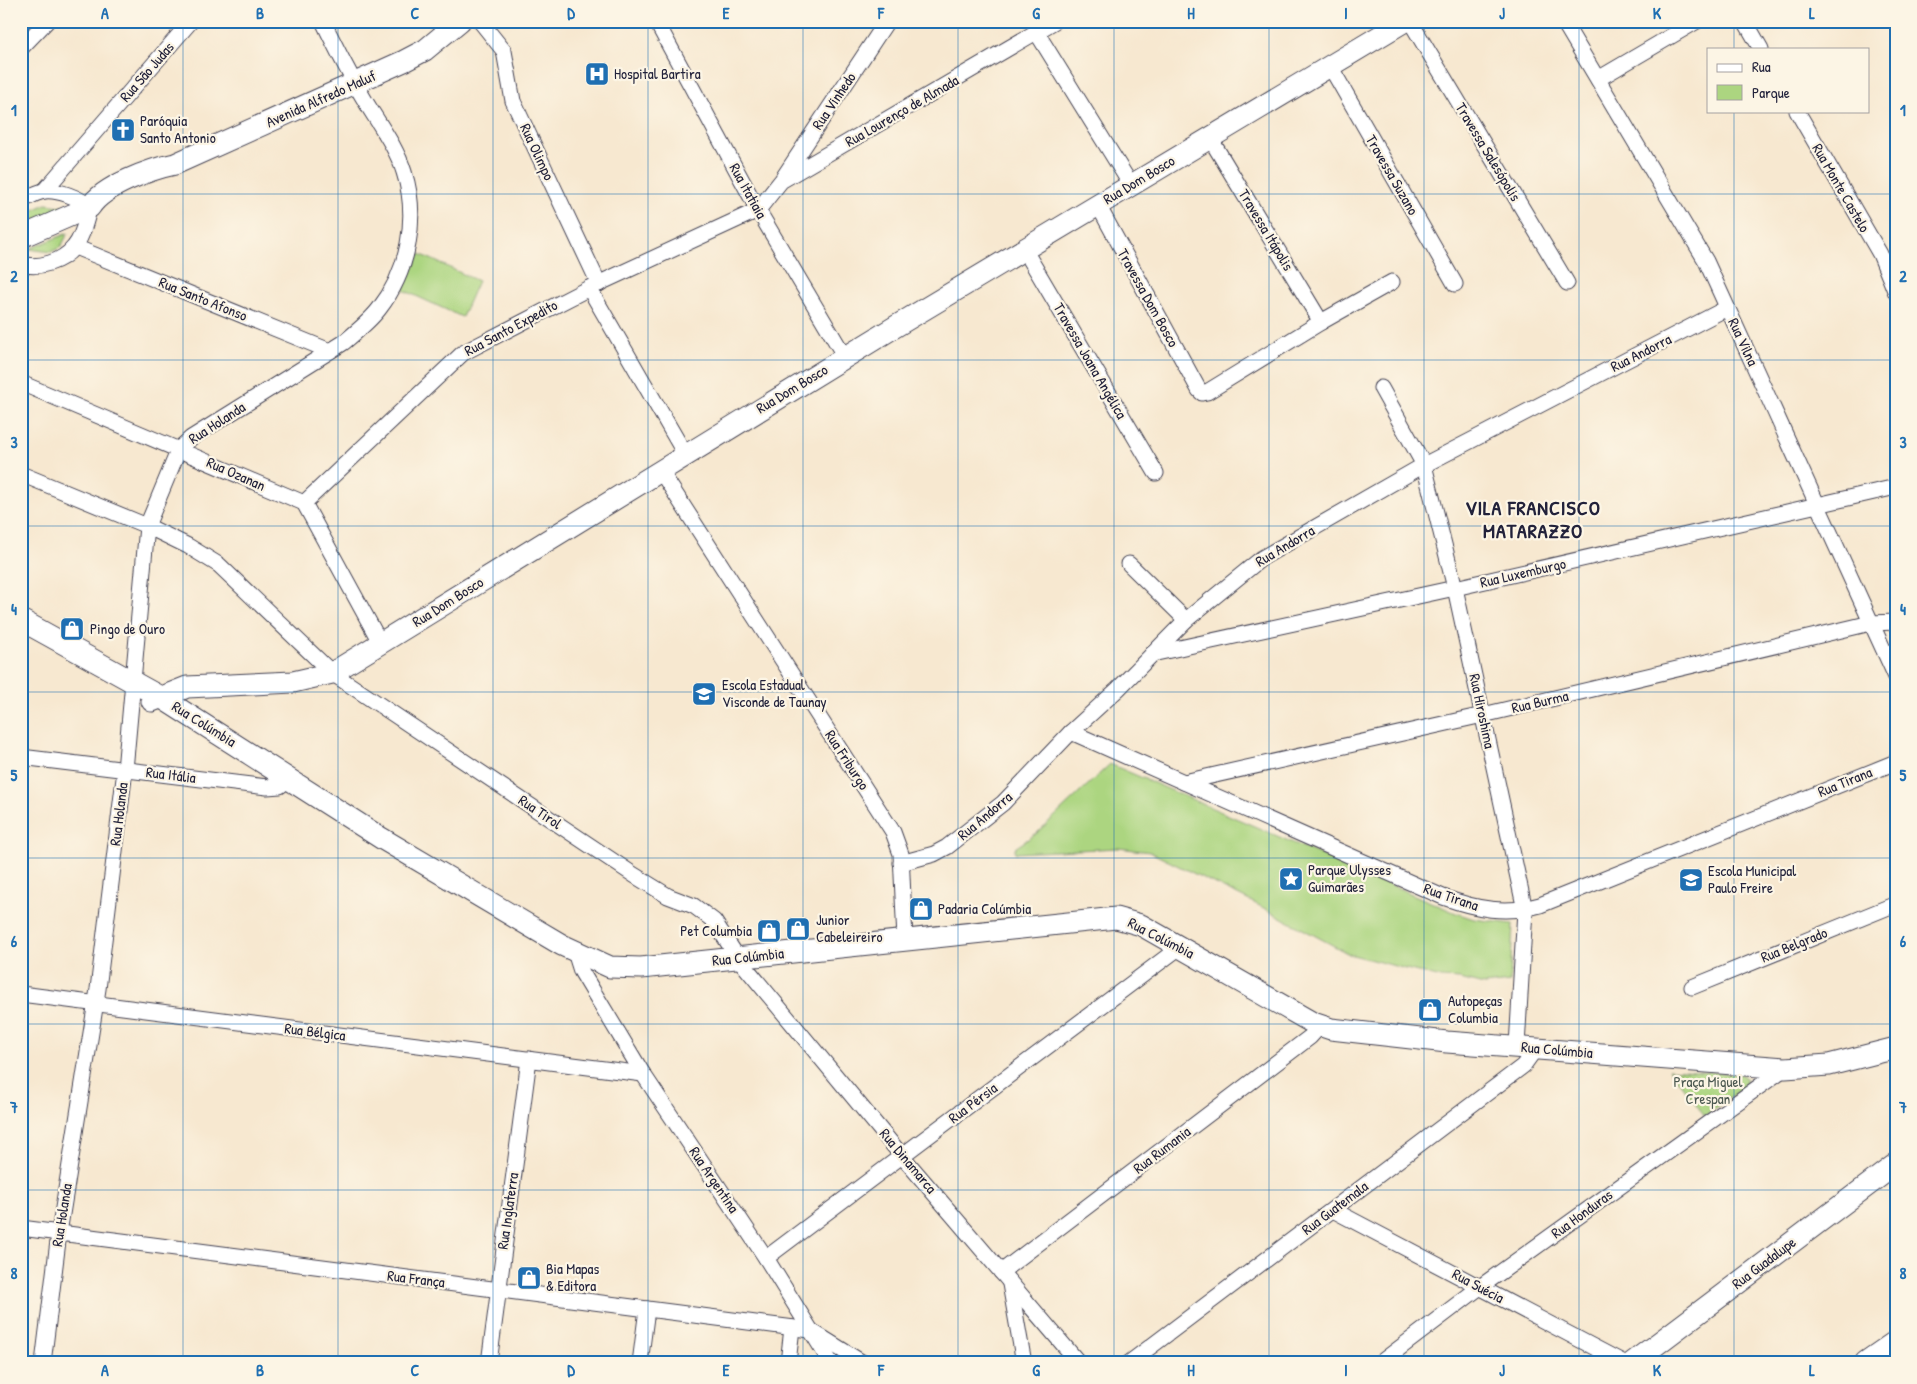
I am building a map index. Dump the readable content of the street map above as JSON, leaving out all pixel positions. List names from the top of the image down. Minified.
{"streets":{"main road":["Avenida Alfredo Maluf","Rua Dom Bosco","Rua Colúmbia","Rua Guadalupe"],"street":["Rua São Judas","Rua Vinhedo","Rua Lourenço de Almada","Rua Olimpo","Travessa Salesópolis","Travessa Suzano","Rua Monte Castelo","Rua Itatiaia","Travessa Itápolis","Travessa Dom Bosco","Rua Santo Afonso","Rua Santo Expedito","Rua Vilna","Rua Andorra","Travessa Joana Angélica","Rua Holanda","Rua Ozanan","Rua Luxemburgo","Rua Burma","Rua Hiroshima","Rua Friburgo","Rua Itália","Rua Tirana","Rua Tirol","Rua Belgrado","Rua Bélgica","Rua Pérsia","Rua Rumania","Rua Dinamarca","Rua Argentina","Rua Guatemala","Rua Inglaterra","Rua Honduras","Rua França","Rua Suécia"]},"crossings":[["Avenida Alfredo Maluf","Rua Holanda"],["Rua Vinhedo","Rua Lourenço de Almada"],["Rua Lourenço de Almada","Rua Itatiaia"],["Rua Lourenço de Almada","Rua Santo Expedito"],["Rua Olimpo","Rua Dom Bosco"],["Rua Olimpo","Rua Santo Expedito"],["Travessa Suzano","Rua Dom Bosco"],["Rua Dom Bosco","Rua Itatiaia"],["Rua Dom Bosco","Travessa Itápolis"],["Rua Dom Bosco","Travessa Dom Bosco"],["Rua Dom Bosco","Travessa Joana Angélica"],["Rua Dom Bosco","Rua Colúmbia"],["Rua Dom Bosco","Rua Friburgo"],["Rua Dom Bosco","Rua Tirol"],["Rua Itatiaia","Rua Santo Expedito"],["Travessa Itápolis","Travessa Dom Bosco"],["Rua Santo Afonso","Rua Holanda"],["Rua Santo Expedito","Rua Ozanan"],["Rua Vilna","Rua Andorra"],["Rua Vilna","Rua Luxemburgo"],["Rua Vilna","Rua Burma"],["Rua Andorra","Rua Luxemburgo"],["Rua Andorra","Rua Hiroshima"],["Rua Andorra","Rua Friburgo"],["Rua Andorra","Rua Tirana"],["Rua Holanda","Rua Ozanan"],["Rua Holanda","Rua Colúmbia"],["Rua Holanda","Rua Itália"],["Rua Holanda","Rua Tirol"],["Rua Holanda","Rua Bélgica"],["Rua Holanda","Rua França"],["Rua Luxemburgo","Rua Hiroshima"],["Rua Burma","Rua Hiroshima"],["Rua Burma","Rua Tirana"],["Rua Hiroshima","Rua Colúmbia"],["Rua Hiroshima","Rua Tirana"],["Rua Hiroshima","Rua Guatemala"],["Rua Colúmbia","Rua Friburgo"],["Rua Colúmbia","Rua Itália"],["Rua Colúmbia","Rua Tirol"],["Rua Colúmbia","Rua Pérsia"],["Rua Colúmbia","Rua Rumania"],["Rua Colúmbia","Rua Dinamarca"],["Rua Colúmbia","Rua Argentina"],["Rua Colúmbia","Rua Guatemala"],["Rua Colúmbia","Rua Honduras"],["Rua Tirol","Rua Dinamarca"],["Rua Bélgica","Rua Argentina"],["Rua Bélgica","Rua Inglaterra"],["Rua Pérsia","Rua Dinamarca"],["Rua Pérsia","Rua Argentina"],["Rua Rumania","Rua Dinamarca"],["Rua Argentina","Rua França"],["Rua Guatemala","Rua Suécia"],["Rua Inglaterra","Rua França"],["Rua Honduras","Rua Suécia"]],"districts":["VILA FRANCISCO MATARAZZO"],"parks":["Praça Miguel Crespan"],"places":{"hospital":["Hospital Bartira"],"church":["Paróquia Santo Antonio"],"shop":["Pingo de Ouro","Padaria Colúmbia","Junior Cabeleireiro","Pet Columbia","Autopeças Columbia","Bia Mapas & Editora"],"school or university":["Escola Estadual Visconde de Taunay","Escola Municipal Paulo Freire"],"place":["Parque Ulysses Guimarães"]},"legend":["Rua","Parque"],"grid":{"columns":["A","B","C","D","E","F","G","H","I","J","K","L"],"rows":["1","2","3","4","5","6","7","8"]}}
